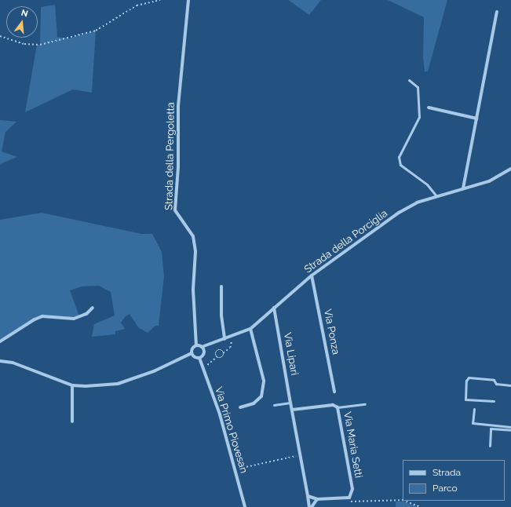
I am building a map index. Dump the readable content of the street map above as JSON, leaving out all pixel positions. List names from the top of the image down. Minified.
{"streets":{"street":["Strada della Pergoletta","Strada della Porciglia","Via Ponza","Via Lipari","Via Primo Piovesan","Via Maria Setti"]},"crossings":[["Strada della Pergoletta","Strada della Porciglia"],["Strada della Pergoletta","Via Primo Piovesan"],["Strada della Porciglia","Via Ponza"],["Strada della Porciglia","Via Lipari"],["Strada della Porciglia","Via Primo Piovesan"]],"legend":["Strada","Parco"],"north":"top"}
